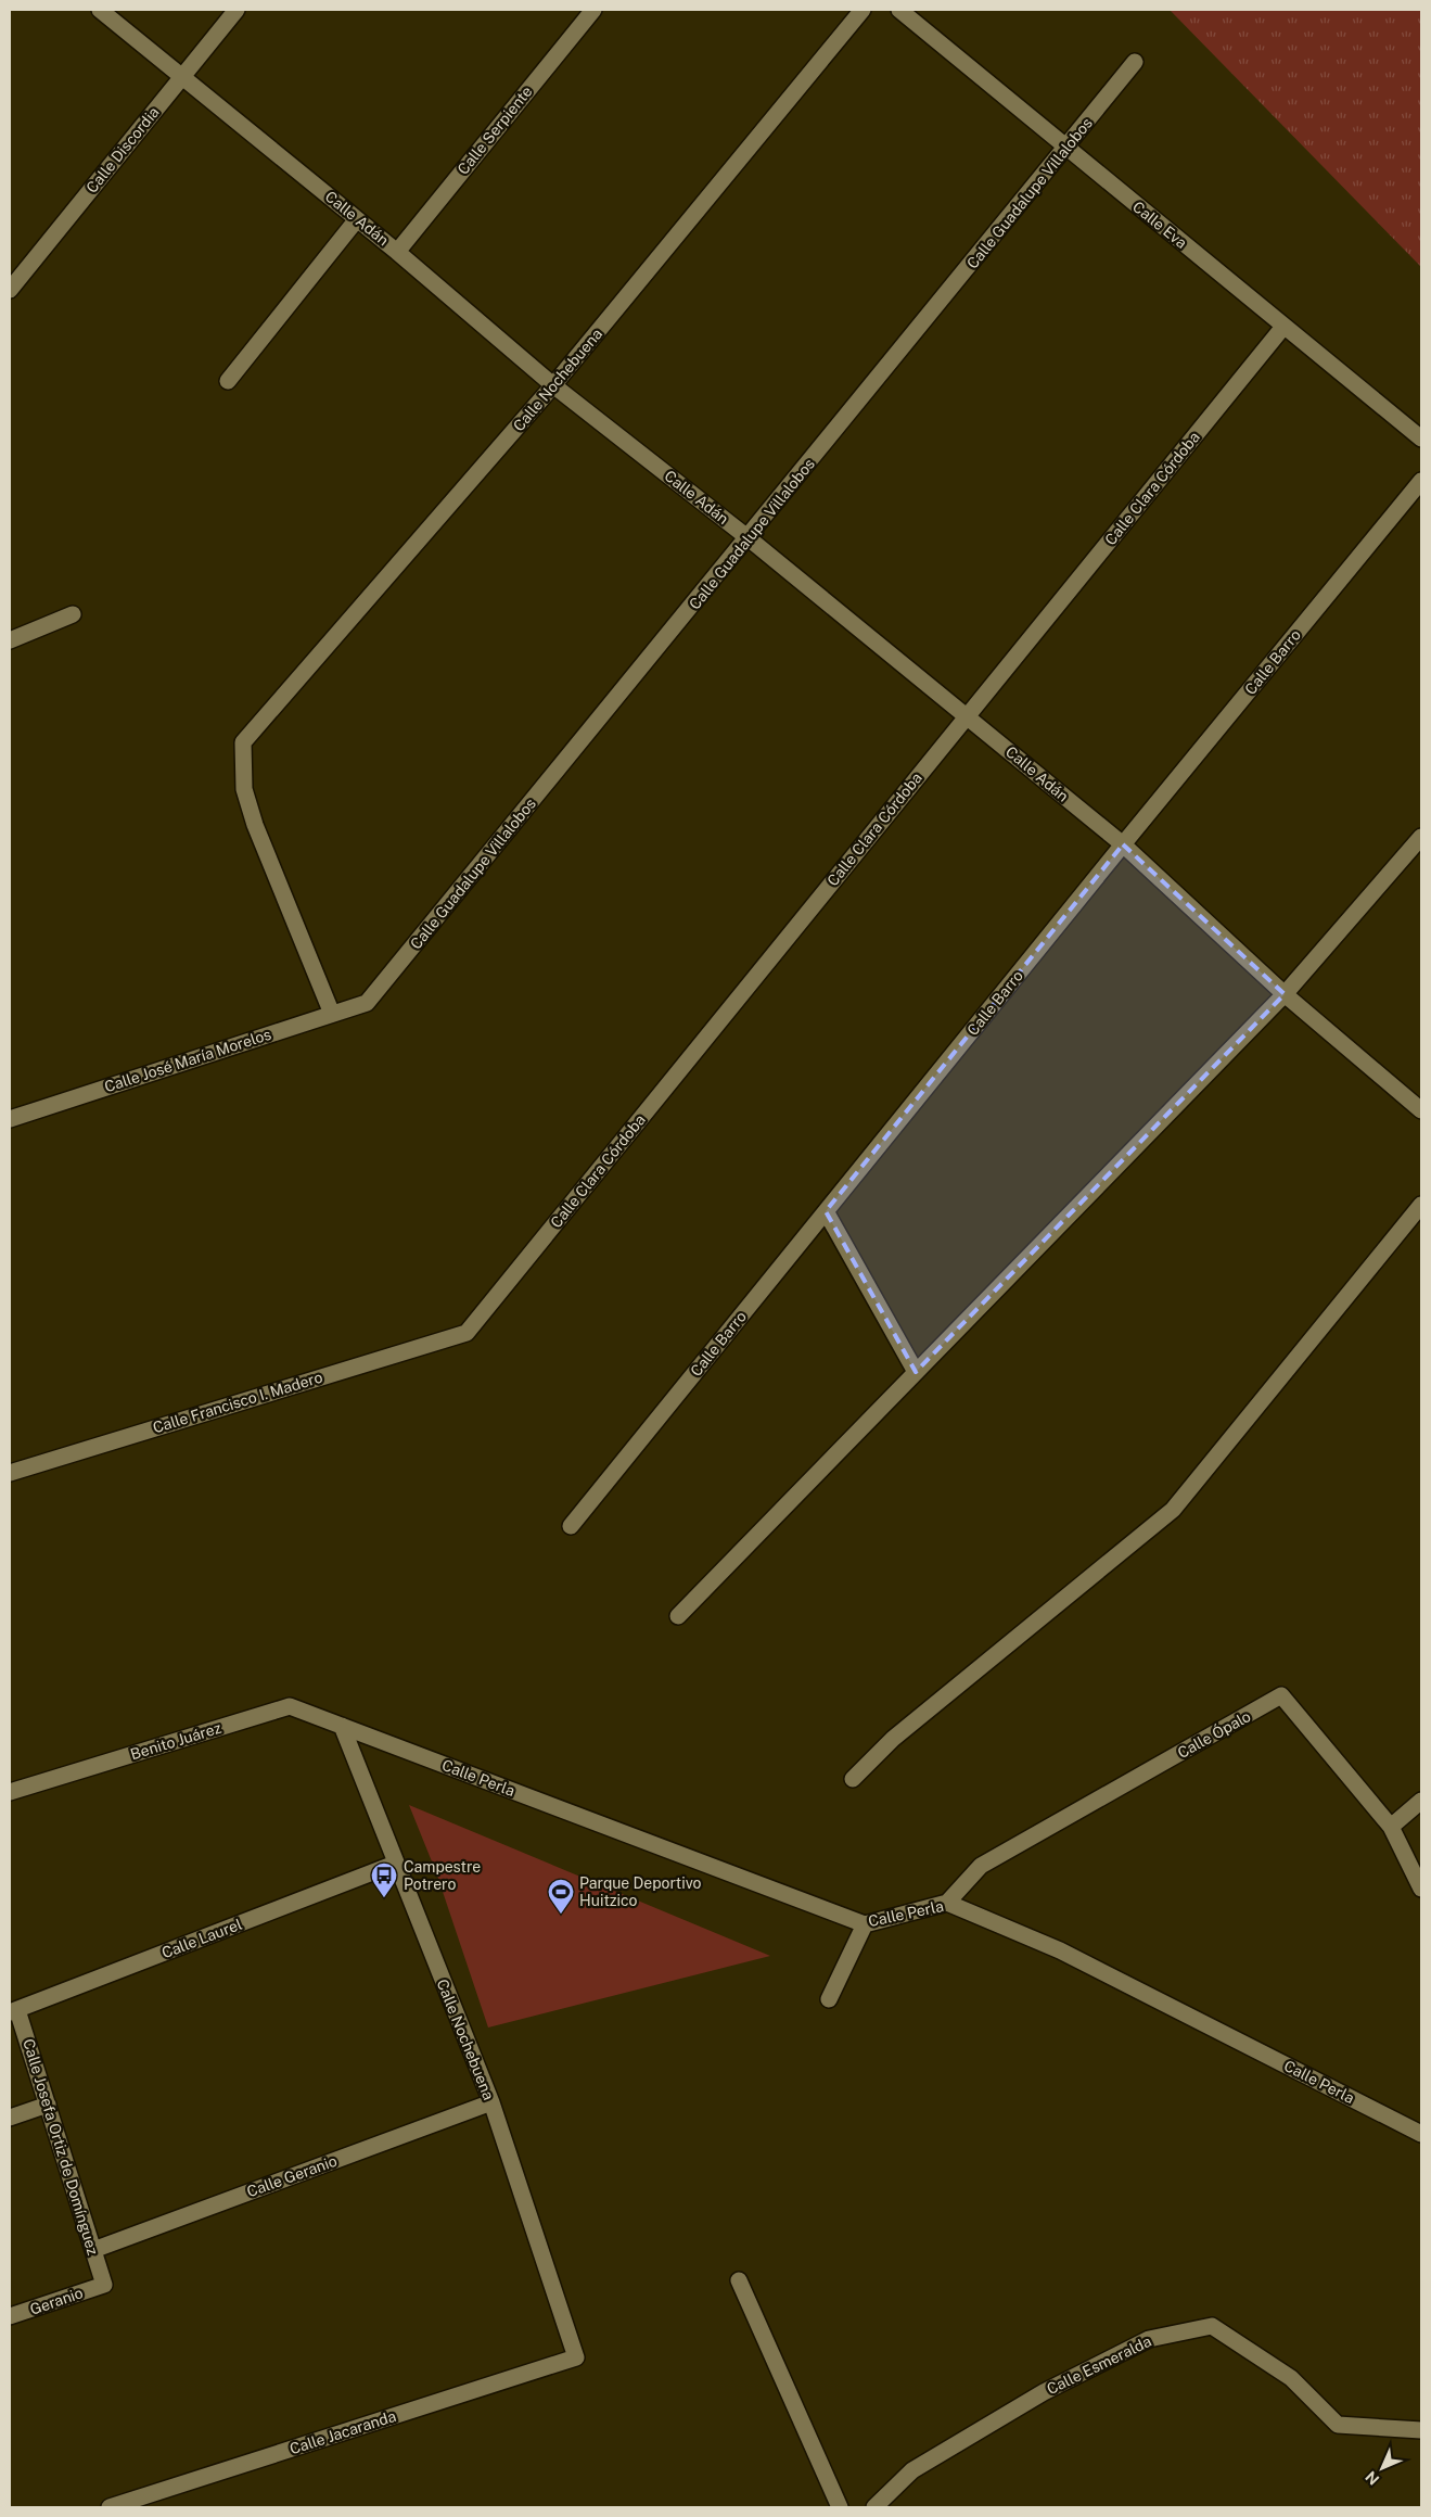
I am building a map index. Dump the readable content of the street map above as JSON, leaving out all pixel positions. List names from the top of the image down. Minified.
{"streets":{"street":["Calle Serpiente","Calle Discordia","Calle Guadalupe Villalobos","Calle Adán","Calle Eva","Calle Nochebuena","Calle Clara Córdoba","Calle Barro","Calle José María Morelos","Calle Francisco I. Madero","Calle Ópalo","Benito Juárez","Calle Perla","Calle Laurel","Calle Josefa Ortiz de Domínguez","Calle Geranio","Geranio","Calle Esmeralda","Calle Jacaranda"]},"crossings":[["Calle Serpiente","Calle Adán"],["Calle Discordia","Calle Adán"],["Calle Guadalupe Villalobos","Calle Adán"],["Calle Guadalupe Villalobos","Calle Eva"],["Calle Guadalupe Villalobos","Calle José María Morelos"],["Calle Adán","Calle Nochebuena"],["Calle Adán","Calle Clara Córdoba"],["Calle Adán","Calle Barro"],["Calle Eva","Calle Clara Córdoba"],["Calle Nochebuena","Calle José María Morelos"],["Calle Nochebuena","Benito Juárez"],["Calle Nochebuena","Calle Perla"],["Calle Nochebuena","Calle Laurel"],["Calle Nochebuena","Calle Geranio"],["Calle Nochebuena","Calle Jacaranda"],["Calle Clara Córdoba","Calle Francisco I. Madero"],["Calle Ópalo","Calle Perla"],["Benito Juárez","Calle Perla"],["Calle Laurel","Calle Josefa Ortiz de Domínguez"],["Calle Josefa Ortiz de Domínguez","Calle Geranio"],["Calle Josefa Ortiz de Domínguez","Geranio"]],"places":{"bus stop":["Campestre Potrero"],"sports":["Parque Deportivo Huitzico"]},"north":"bottom left"}
